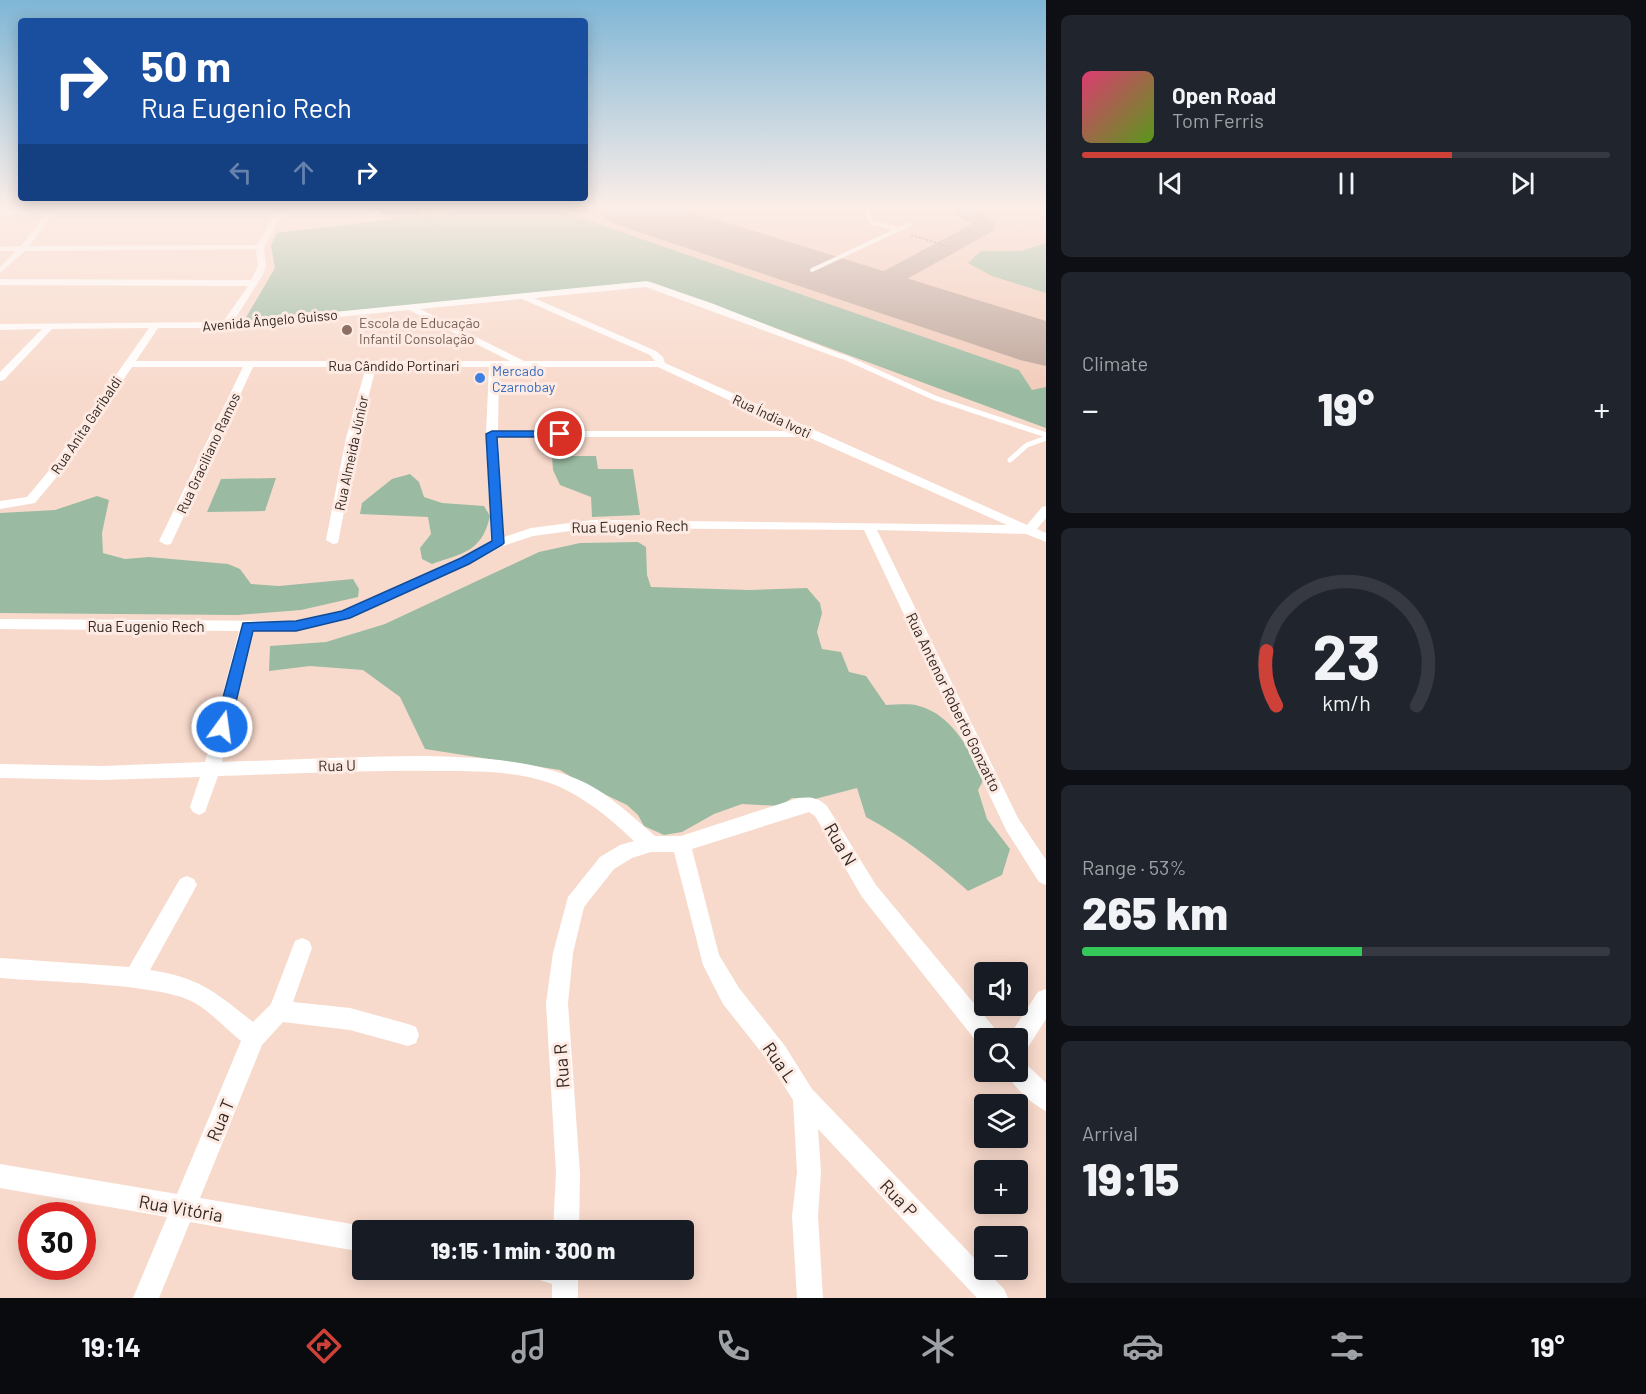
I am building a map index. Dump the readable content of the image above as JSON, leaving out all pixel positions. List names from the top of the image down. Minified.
{"streets":{"street":["Avenida Ângelo Guisso","Rua Cândido Portinari","Rua Índia Ivoti","Rua Anita Garibaldi","Rua Graciliano Ramos","Rua Almeida Júnior","Rua Eugenio Rech","Rua Antenor Roberto Gonzatto","Rua U","Rua N","Rua L","Rua R","Rua T","Rua P","Rua Vitória"]},"crossings":[["Avenida Ângelo Guisso","Rua Índia Ivoti"],["Avenida Ângelo Guisso","Rua Anita Garibaldi"],["Rua Cândido Portinari","Rua Índia Ivoti"],["Rua Cândido Portinari","Rua Anita Garibaldi"],["Rua Cândido Portinari","Rua Graciliano Ramos"],["Rua Cândido Portinari","Rua Almeida Júnior"],["Rua Índia Ivoti","Rua Eugenio Rech"],["Rua Eugenio Rech","Rua Antenor Roberto Gonzatto"],["Rua U","Rua N"],["Rua N","Rua L"],["Rua N","Rua R"],["Rua L","Rua P"],["Rua T","Rua Vitória"]],"places":["Escola de Educação Infantil Consolação","Mercado Czarnobay"],"page":{"turn":["50 m","Rua Eugenio Rech"],"song":["Open Road","Tom Ferris"],"tile":["Climate",["Range · 53%","265 km"],["Arrival","19:15"]],"heat":["−","19°","+"],"map_buttons":["+","−"],"limit":"30","trip":"19:15 · 1 min · 300 m","tabs":["19:14","19°"],"gauge":["23","km/h"]}}
